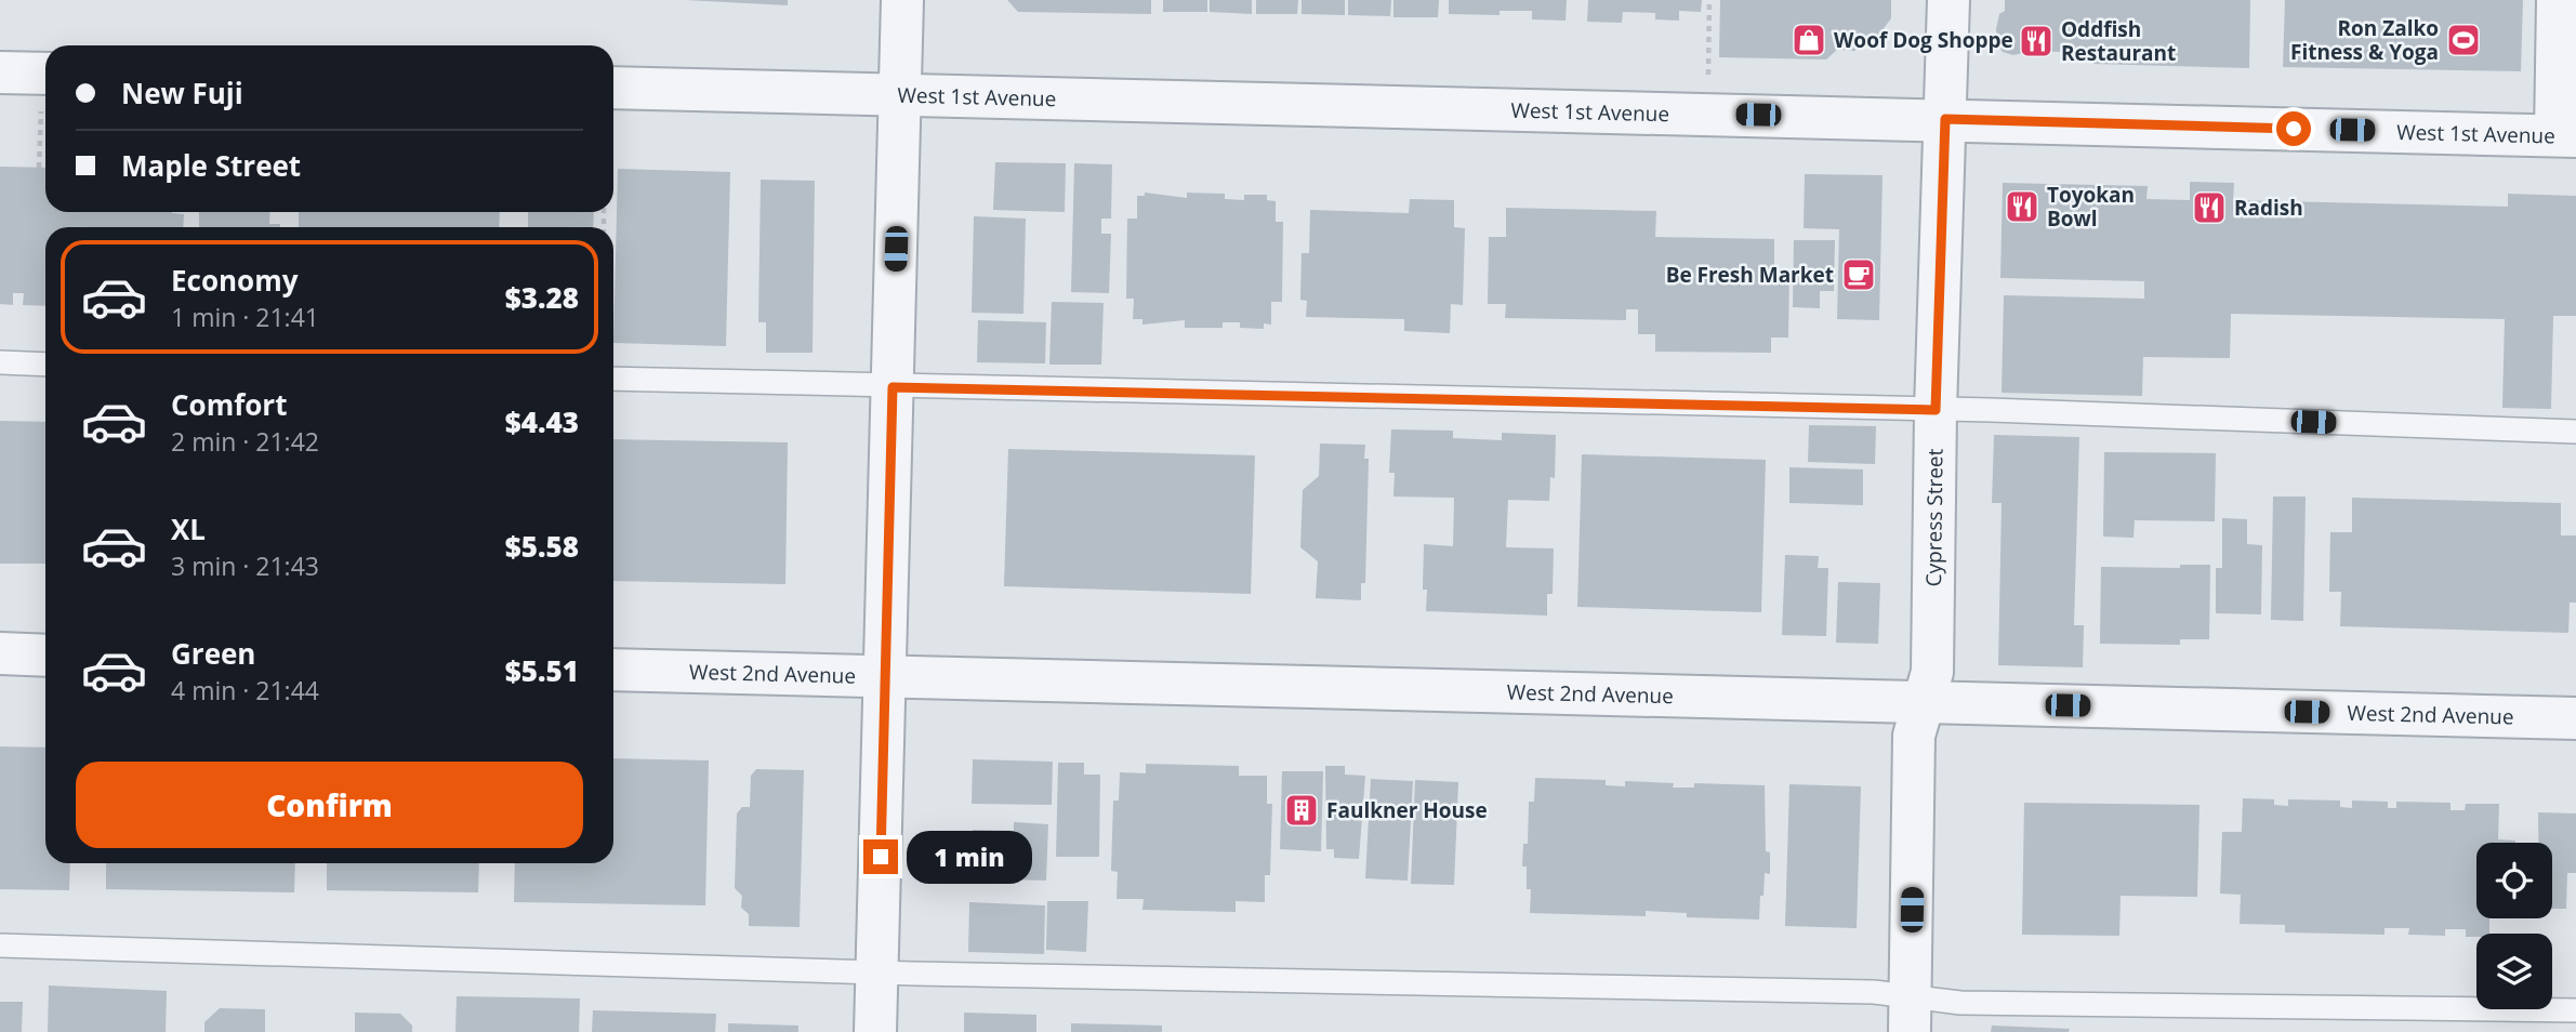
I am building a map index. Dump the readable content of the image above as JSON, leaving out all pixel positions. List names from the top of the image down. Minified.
{"streets":{"street":["West 1st Avenue","Cypress Street","West 2nd Avenue"]},"crossings":[["West 1st Avenue","Cypress Street"],["Cypress Street","West 2nd Avenue"]],"places":{"shop":["Woof Dog Shoppe"],"sports":["Ron Zalko Fitness & Yoga"],"restaurant":["Oddfish Restaurant","Toyokan Bowl","Radish"],"cafe":["Be Fresh Market"],"building":["Faulkner House"]},"page":{"banner":["New Fuji","Maple Street"],"list":[{"name":"Economy","note":"1 min · 21:41","value":"$3.28"},{"name":"Comfort","note":"2 min · 21:42","value":"$4.43"},{"name":"XL","note":"3 min · 21:43","value":"$5.58"},{"name":"Green","note":"4 min · 21:44","value":"$5.51"}],"buttons":"Confirm","bubble":"1 min"}}
